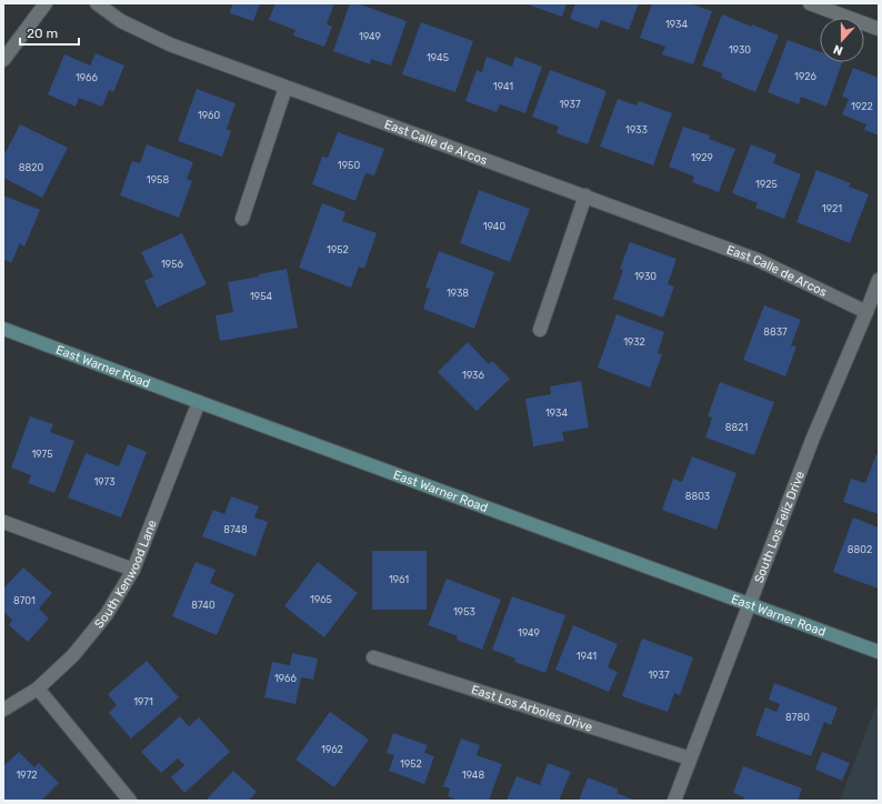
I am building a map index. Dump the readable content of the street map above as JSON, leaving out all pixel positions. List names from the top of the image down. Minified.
{"streets":{"main road":["East Warner Road"],"street":["East Calle de Arcos","South Los Feliz Drive","South Kenwood Lane","East Los Arboles Drive"]},"crossings":[["East Calle de Arcos","South Los Feliz Drive"],["East Warner Road","South Los Feliz Drive"],["East Warner Road","South Kenwood Lane"],["South Los Feliz Drive","East Los Arboles Drive"]],"house_numbers":["1934","1949","1930","1945","1926","1966","1941","1937","1922","1960","1933","1929","1950","8820","1958","1925","1921","1940","1952","1956","1930","1938","1954","8837","1932","1936","1934","8821","1975","1973","8803","8748","8802","1961","1965","8701","8740","1953","1949","1941","1937","1966","1971","8780","1962","1952","1972","1948"],"scale_bar":"20 m","north":"bottom"}
